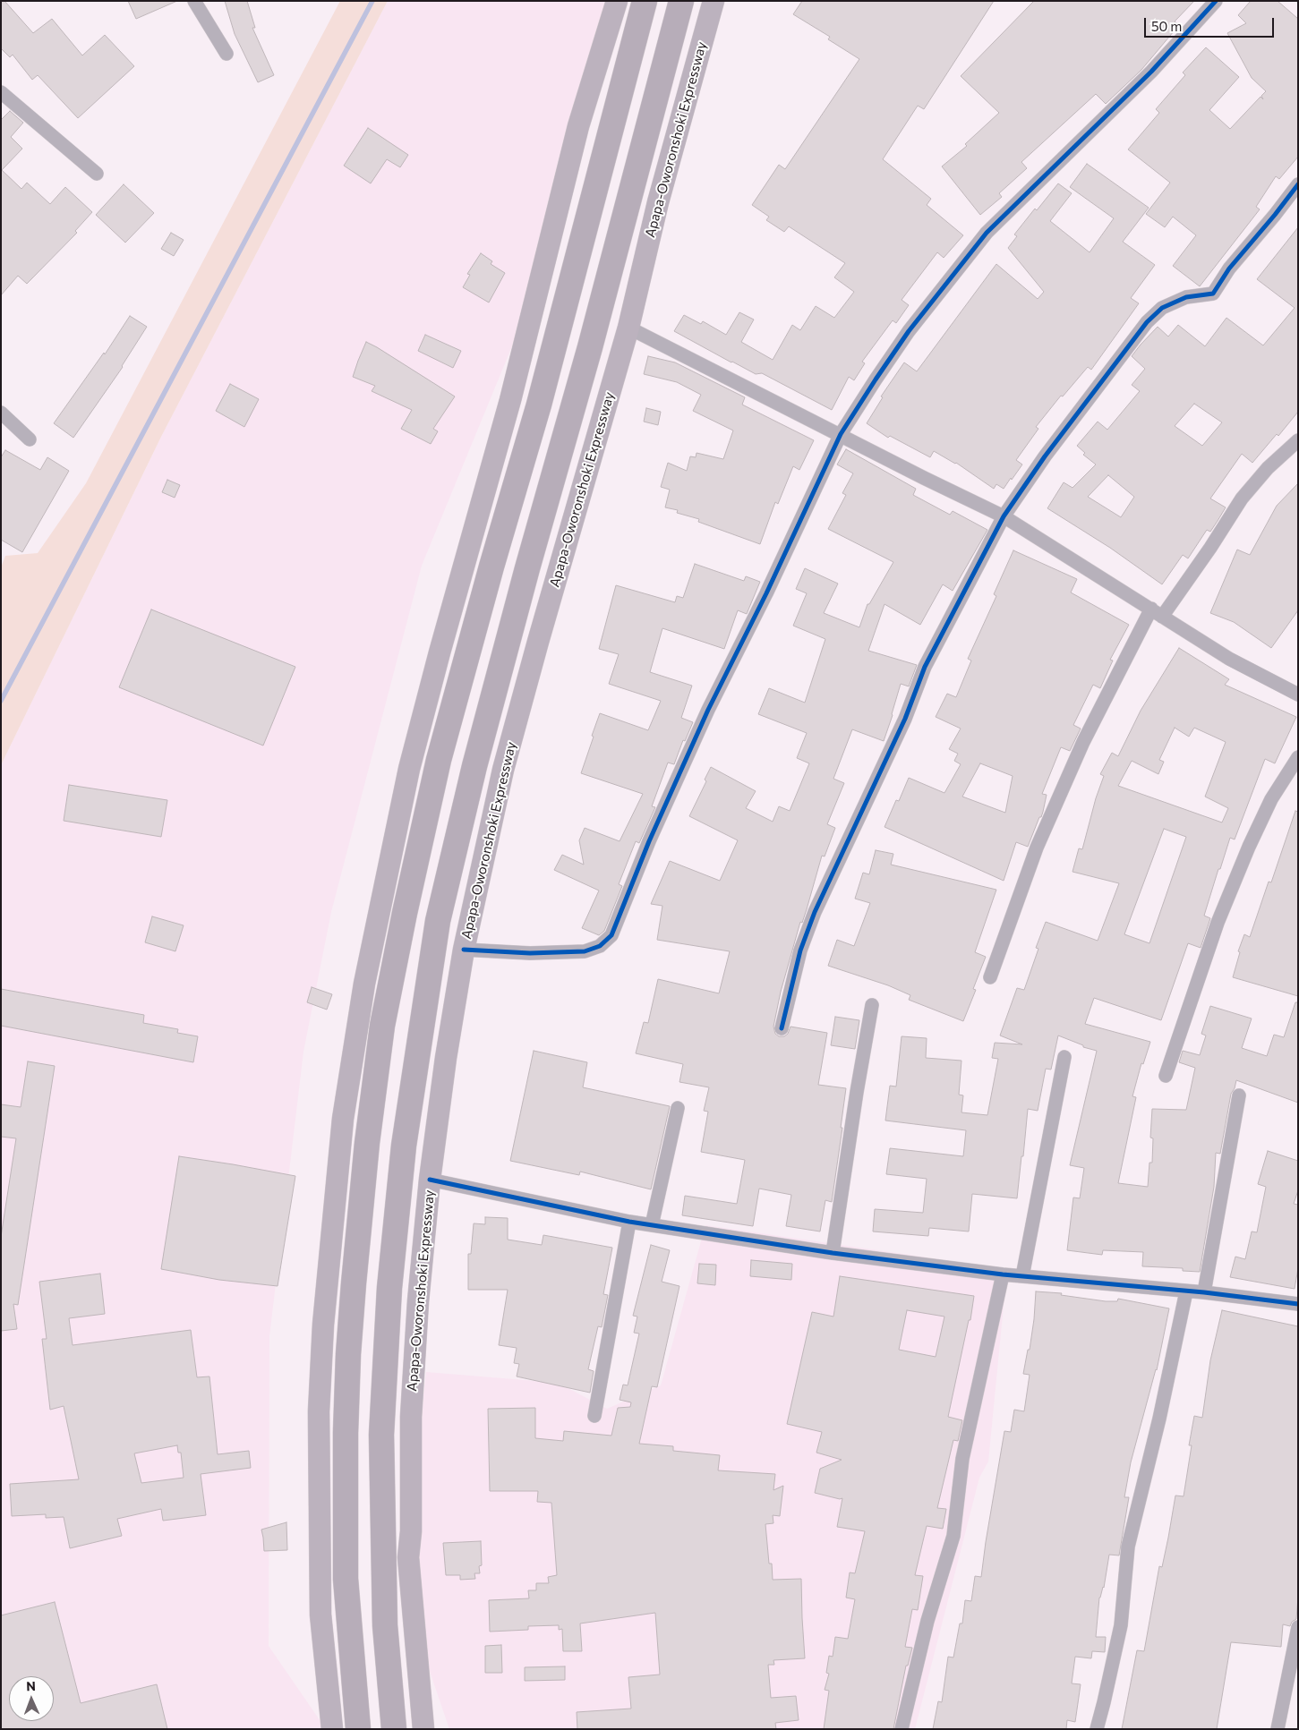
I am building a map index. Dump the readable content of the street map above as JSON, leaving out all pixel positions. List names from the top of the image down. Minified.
{"streets":{"highway":["Apapa-Oworonshoki Expressway"]},"scale_bar":"50 m","north":"top"}
